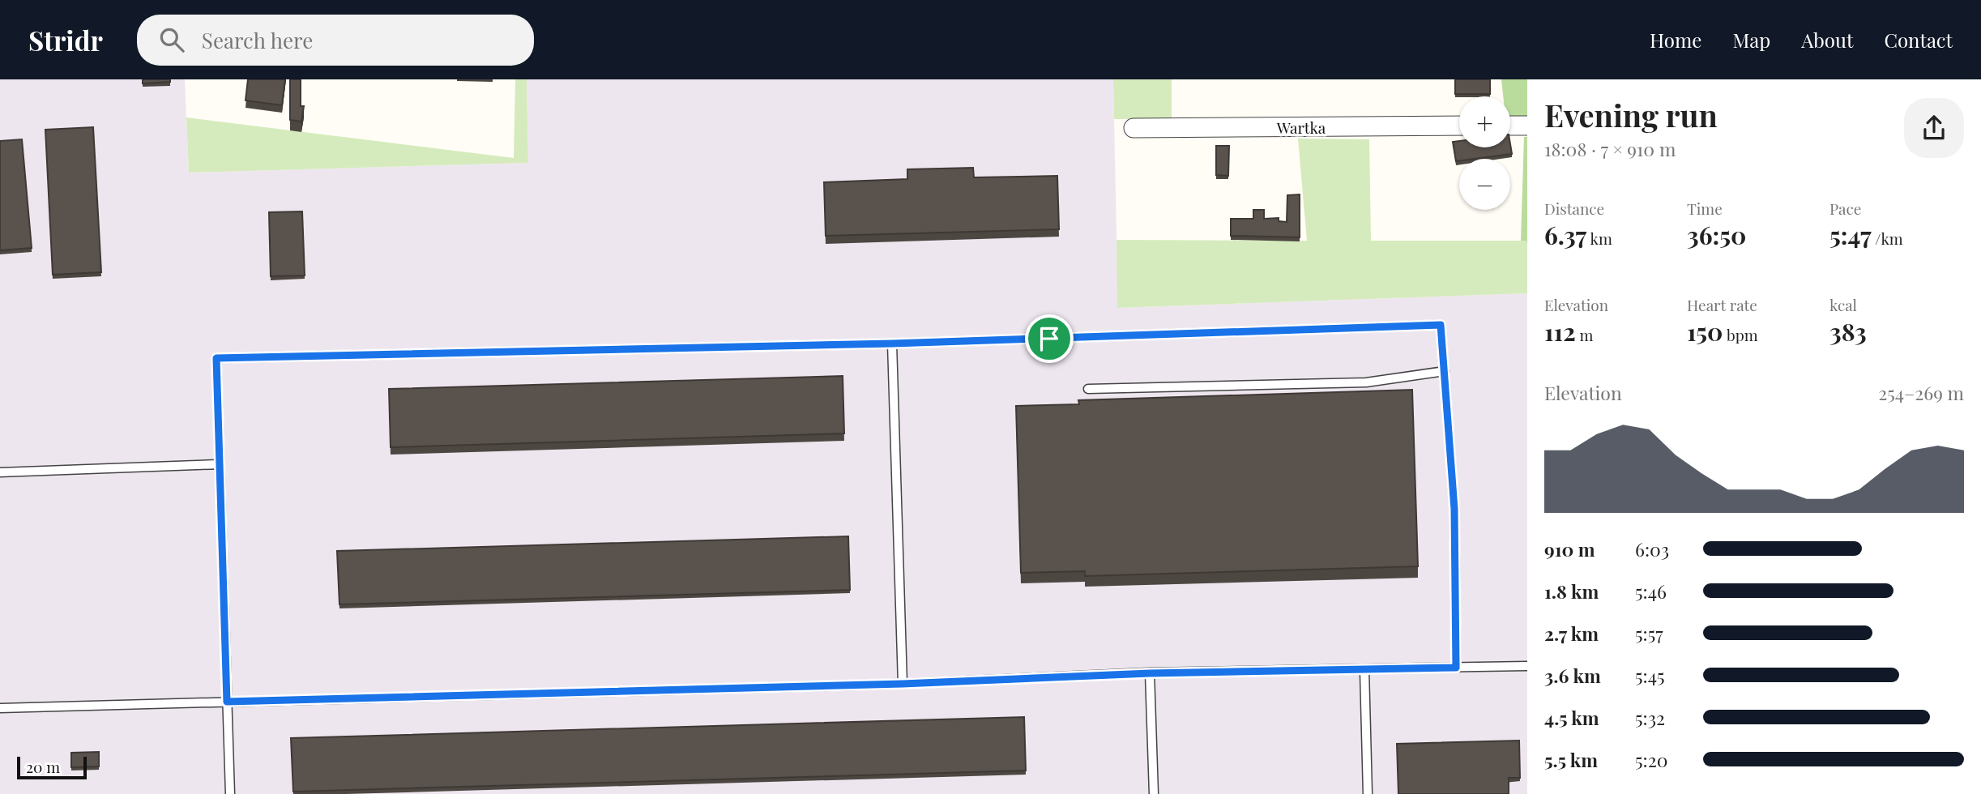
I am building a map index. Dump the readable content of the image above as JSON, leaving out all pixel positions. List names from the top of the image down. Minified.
{"streets":{"street":["Wartka"]},"scale_bar":"20 m","page":{"header":"Stridr","search":"Search here","nav":["Home","Map","About","Contact"],"heading":["Evening run","18:08 · 7 × 910 m"],"map_buttons":["+","−"],"stats":[["Distance","6.37 km"],["Time","36:50"],["Pace","5:47 /km"],["Elevation","112 m"],["Heart rate","150 bpm"],["kcal","383"]],"chart":["Elevation","254–269 m"],"list":[{"name":"910 m","note":"6:03"},{"name":"1.8 km","note":"5:46"},{"name":"2.7 km","note":"5:57"},{"name":"3.6 km","note":"5:45"},{"name":"4.5 km","note":"5:32"},{"name":"5.5 km","note":"5:20"}],"scale":"20 m"}}
